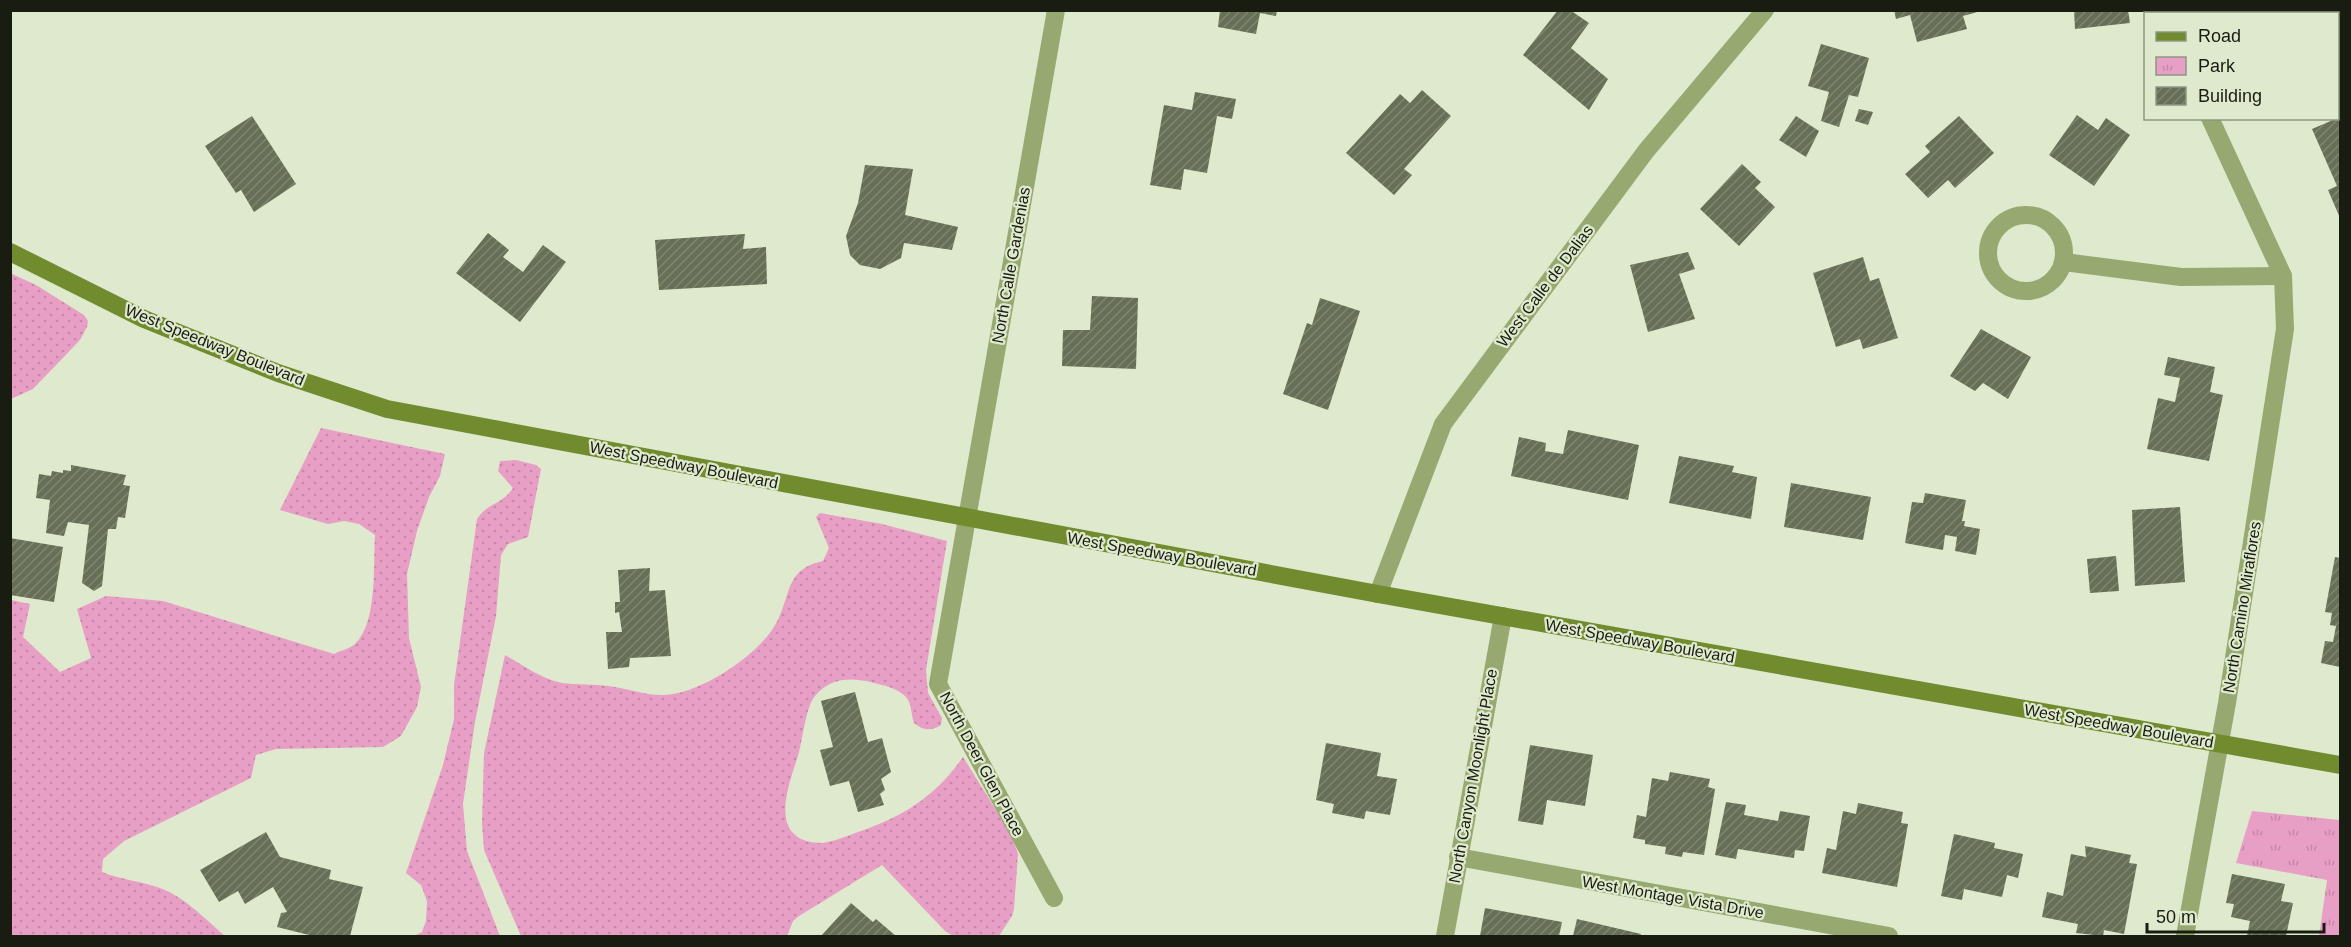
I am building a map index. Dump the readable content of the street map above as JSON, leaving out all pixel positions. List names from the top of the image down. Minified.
{"streets":{"main road":["West Speedway Boulevard"],"street":["North Calle Gardenias","West Calle de Dalias","North Camino Miraflores","North Deer Glen Place","North Canyon Moonlight Place","West Montage Vista Drive"]},"crossings":[["North Calle Gardenias","West Speedway Boulevard"],["North Calle Gardenias","North Deer Glen Place"],["West Calle de Dalias","West Speedway Boulevard"],["West Speedway Boulevard","North Camino Miraflores"],["West Speedway Boulevard","North Deer Glen Place"],["West Speedway Boulevard","North Canyon Moonlight Place"],["North Canyon Moonlight Place","West Montage Vista Drive"]],"legend":["Road","Park","Building"],"scale_bar":"50 m"}
